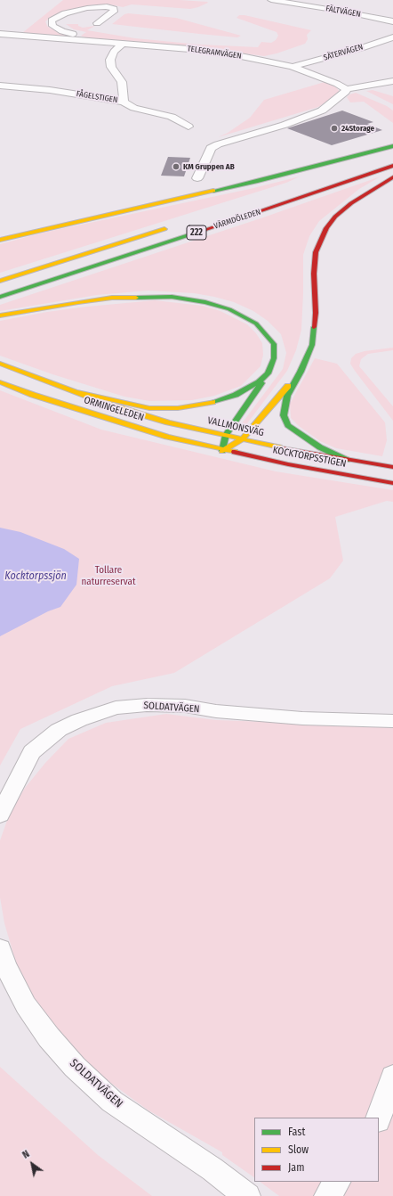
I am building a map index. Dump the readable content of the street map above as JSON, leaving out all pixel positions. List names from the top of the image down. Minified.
{"streets":{"main road":["VÄRMDÖLEDEN","222","ORMINGELEDEN","VALLMONSVÄG","KOCKTORPSSTIGEN"],"street":["FÄLTVÄGEN","TELEGRAMVÄGEN","SÄTERVÄGEN","FÅGELSTIGEN","SOLDATVÄGEN"]},"crossings":[["TELEGRAMVÄGEN","SÄTERVÄGEN"],["ORMINGELEDEN","VALLMONSVÄG"],["ORMINGELEDEN","KOCKTORPSSTIGEN"]],"water":["Kocktorpssjön"],"parks":["Tollare naturreservat"],"places":["24Storage","KM Gruppen AB"],"legend":["Fast","Slow","Jam"],"north":"top left"}
